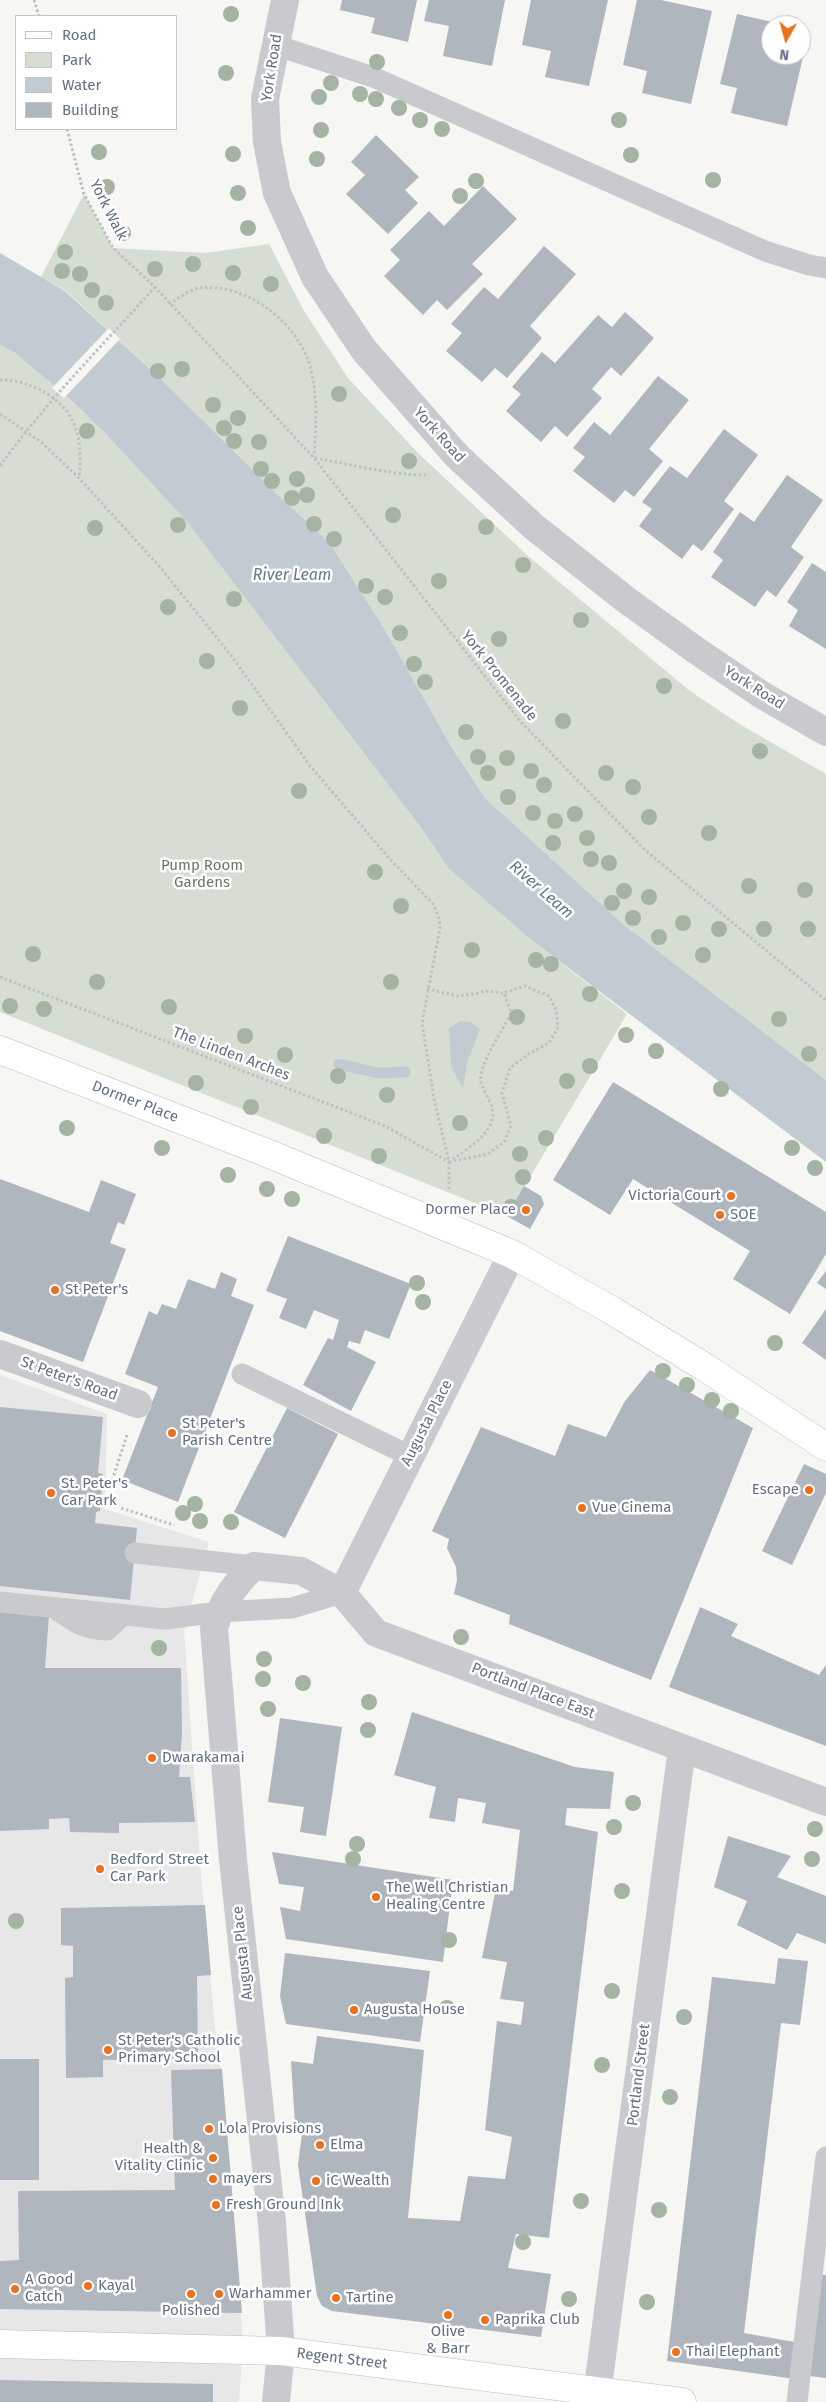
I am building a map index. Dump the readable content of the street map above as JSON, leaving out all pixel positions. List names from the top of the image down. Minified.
{"streets":{"street":["York Road","Dormer Place","St Peter's Road","Augusta Place","Portland Place East","Portland Street","Regent Street"],"path":["York Walk","York Promenade","The Linden Arches"]},"crossings":[["York Walk","York Promenade"],["Dormer Place","Augusta Place"],["Augusta Place","Portland Place East"],["Augusta Place","Regent Street"],["Portland Place East","Portland Street"],["Portland Street","Regent Street"]],"water":["River Leam"],"parks":["Pump Room Gardens"],"places":["Victoria Court","Dormer Place","SOE","St Peter's","St Peter's Parish Centre","Escape","St. Peter's Car Park","Vue Cinema","Dwarakamai","Bedford Street Car Park","The Well Christian Healing Centre","Augusta House","St Peter's Catholic Primary School","Lola Provisions","Elma","Health & Vitality Clinic","mayers","iC Wealth","Fresh Ground Ink","Kayal","A Good Catch","Polished","Warhammer","Tartine","Olive & Barr","Paprika Club","Thai Elephant"],"legend":["Road","Park","Water","Building"],"north":"bottom"}
